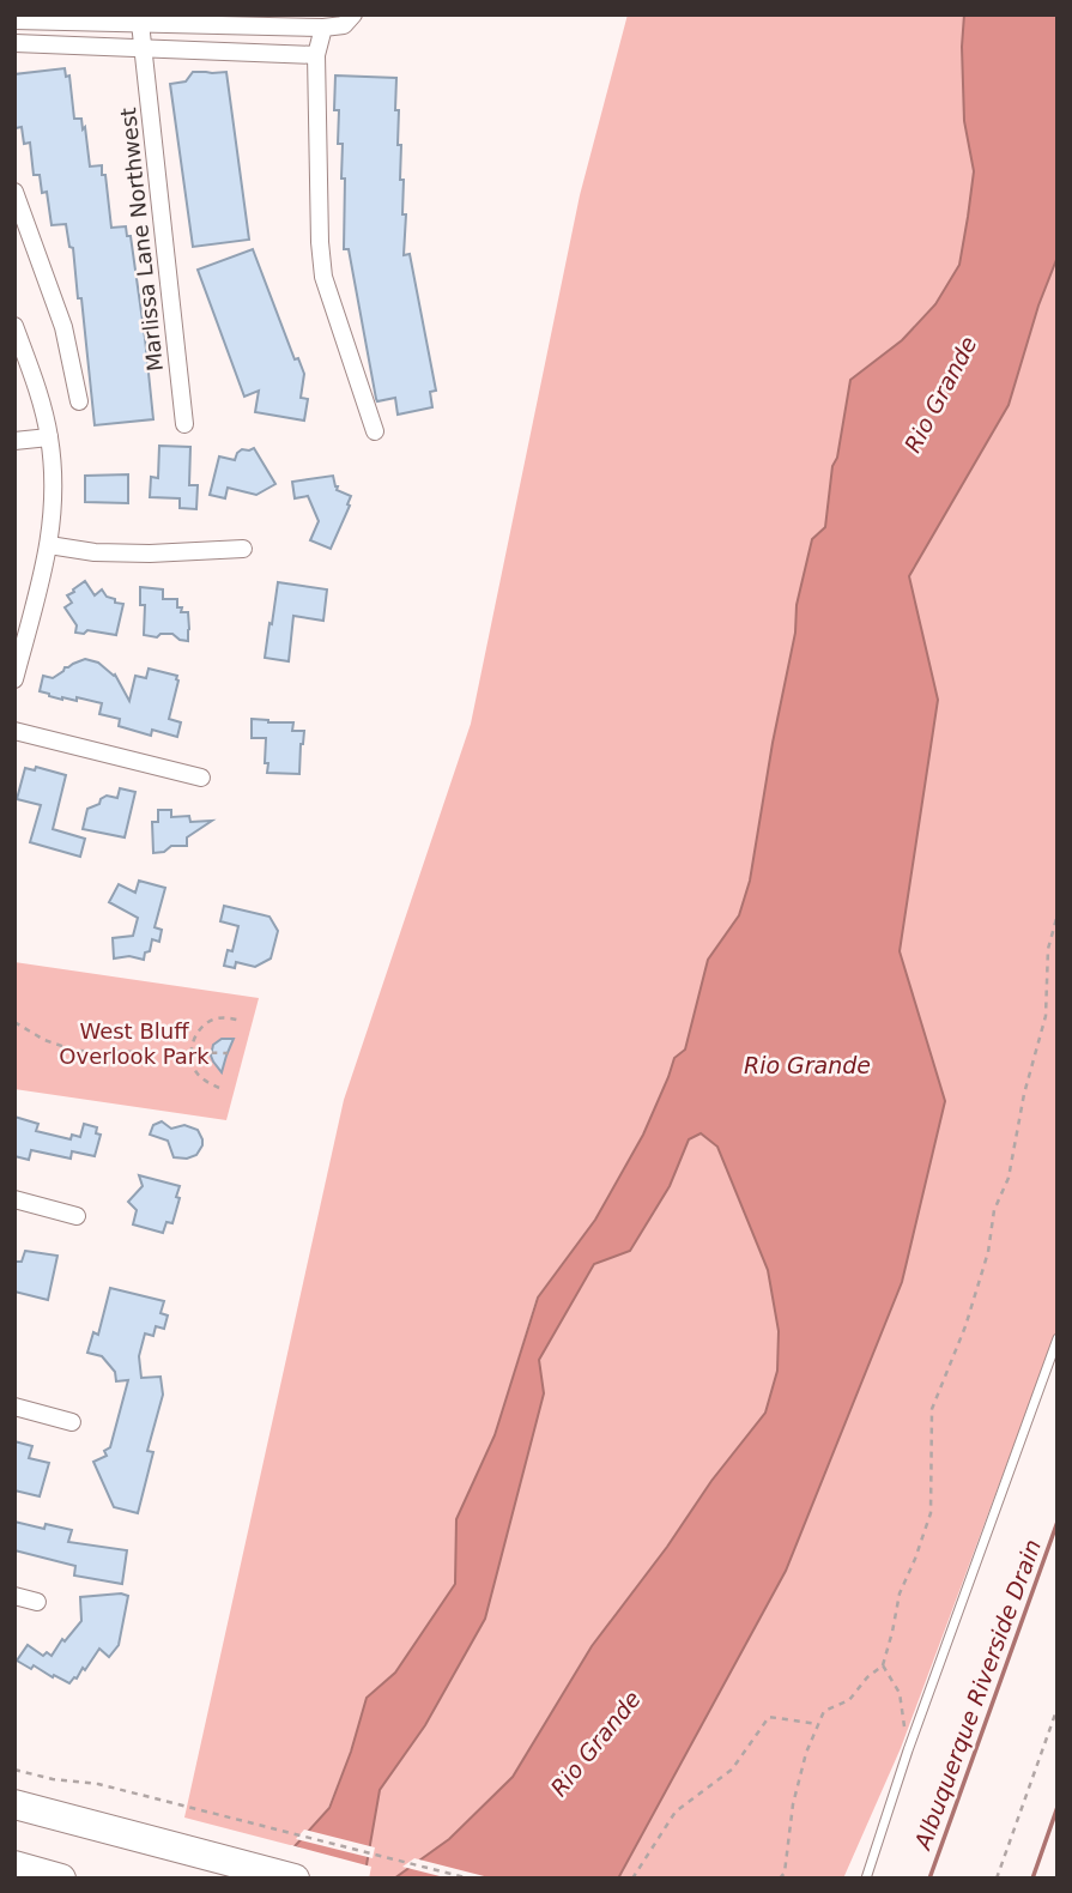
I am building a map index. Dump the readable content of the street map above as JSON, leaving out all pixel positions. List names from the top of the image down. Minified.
{"streets":{"street":["Marlissa Lane Northwest"]},"water":["Rio Grande","Albuquerque Riverside Drain"],"parks":["West Bluff Overlook Park"]}
